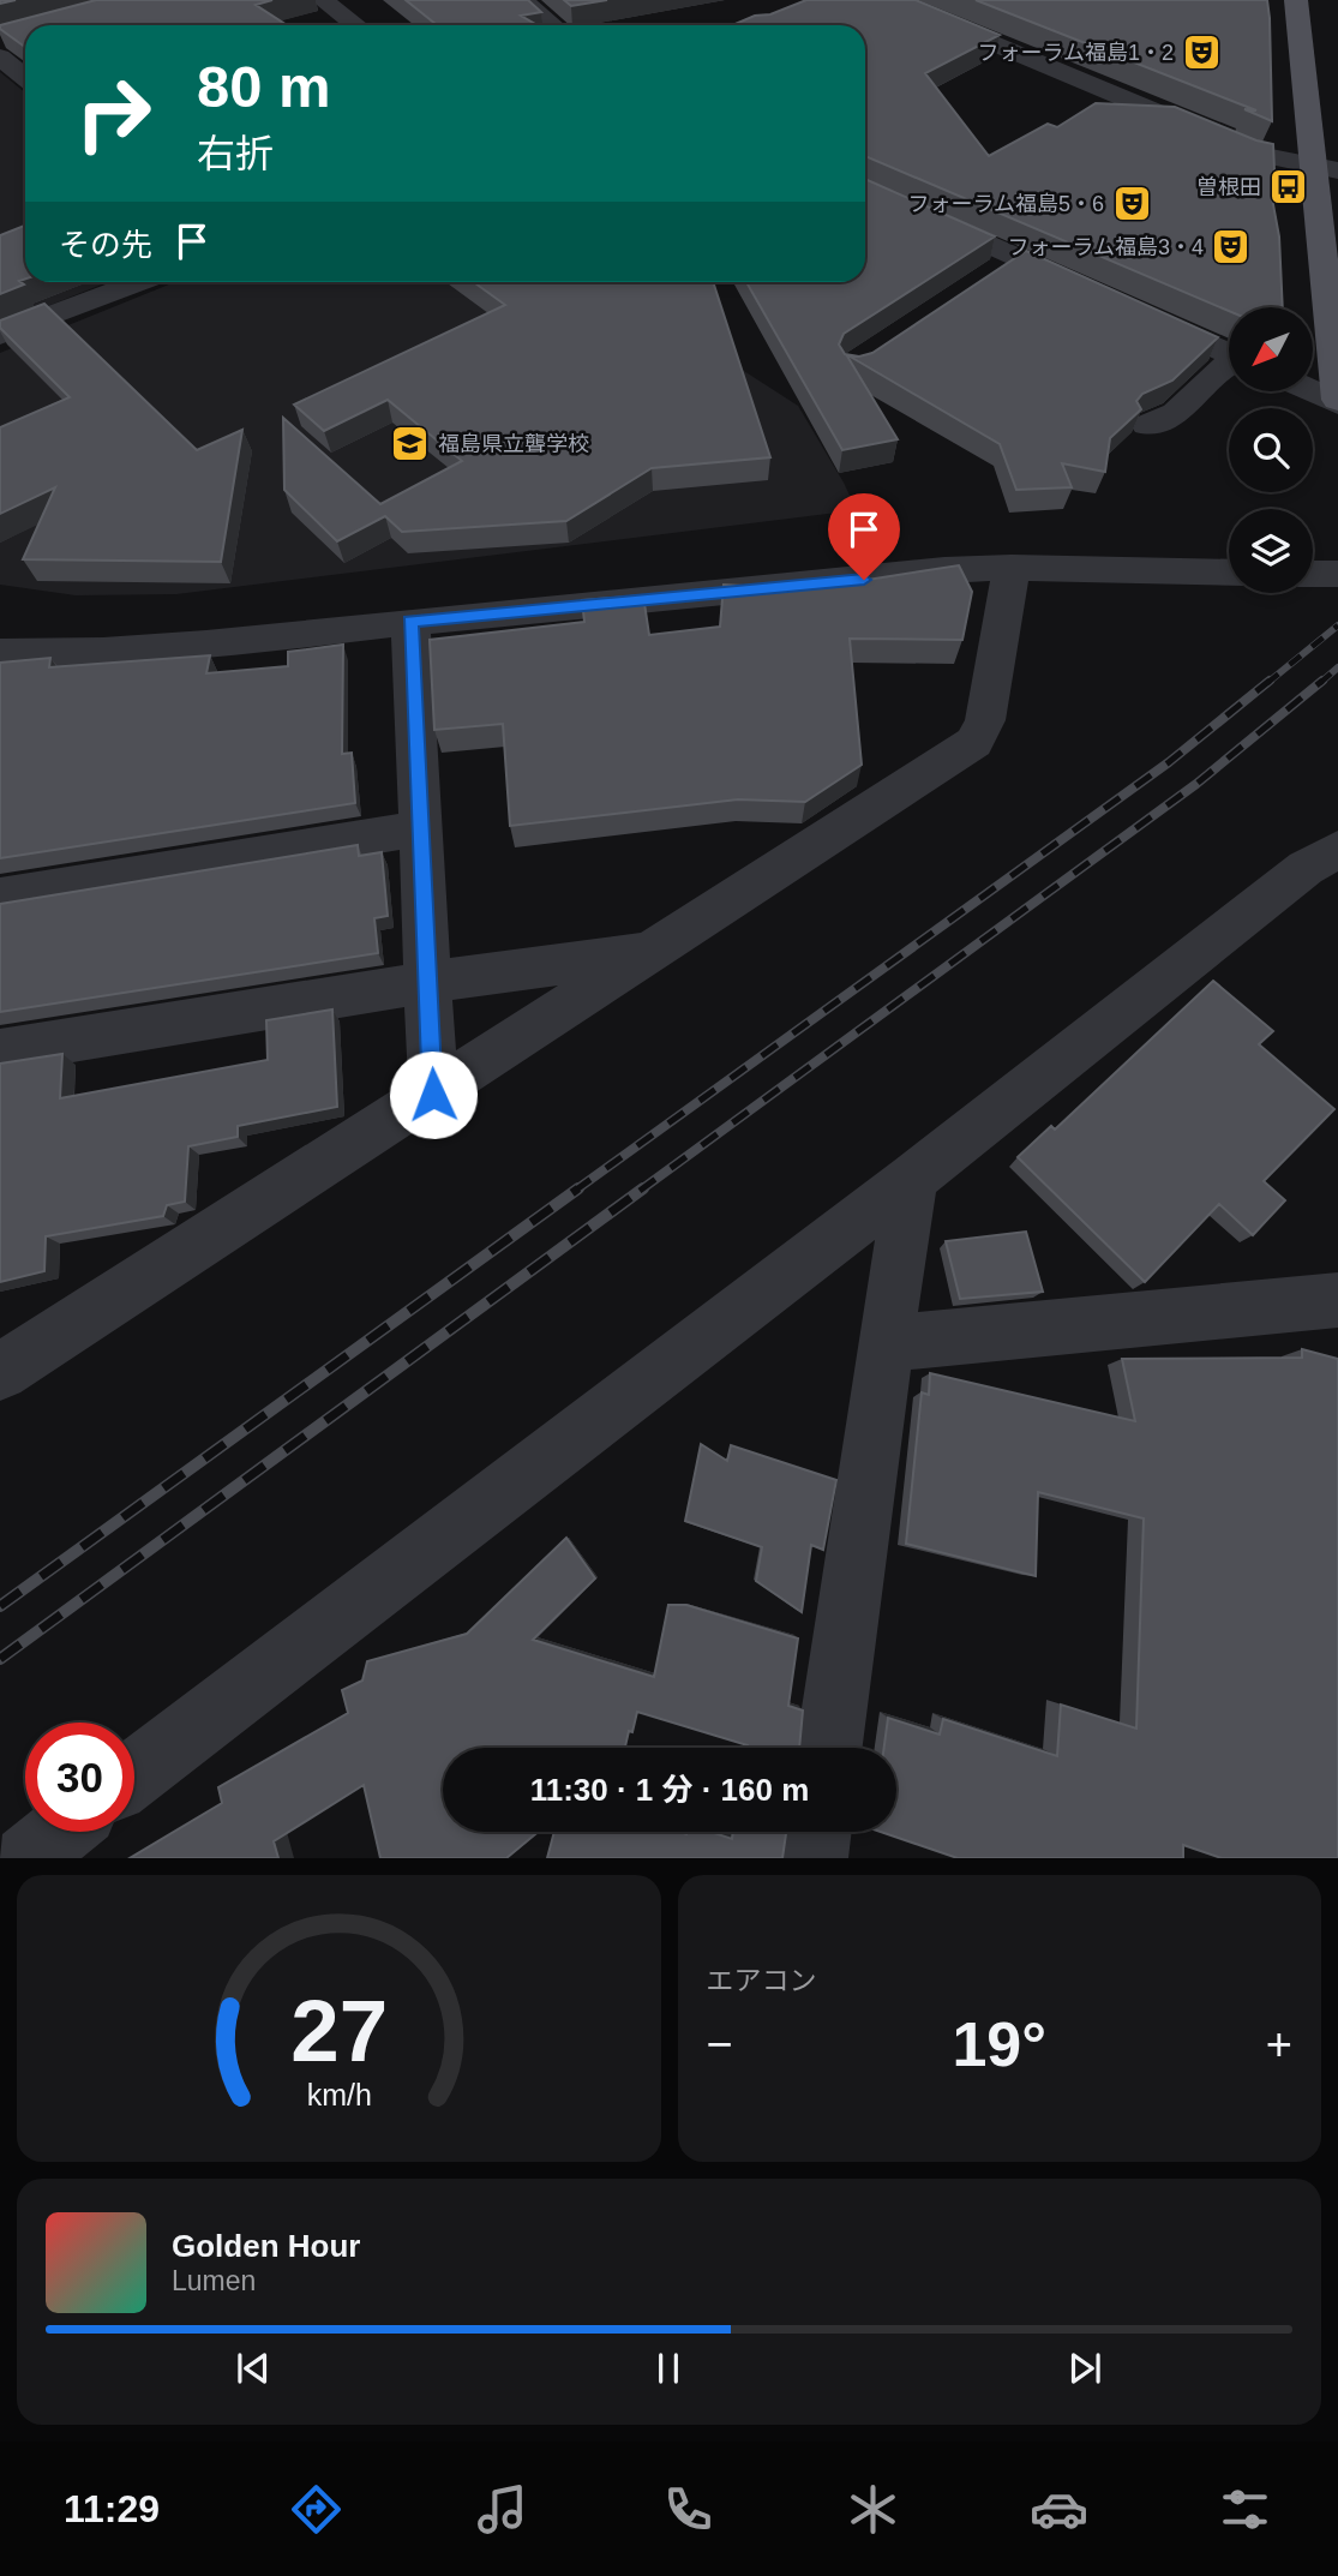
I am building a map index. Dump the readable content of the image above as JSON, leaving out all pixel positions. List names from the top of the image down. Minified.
{"places":{"theatre":["フォーラム福島1・2","フォーラム福島5・6","フォーラム福島3・4"],"bus stop":["曽根田"],"school or university":["福島県立聾学校"]},"north":"bottom left","page":{"turn":["80 m","右折"],"then":"その先","limit":"30","trip":"11:30 · 1 分 · 160 m","tile":"エアコン","heat":["−","19°","+"],"song":["Golden Hour","Lumen"],"tabs":"11:29","gauge":["27","km/h"]}}
